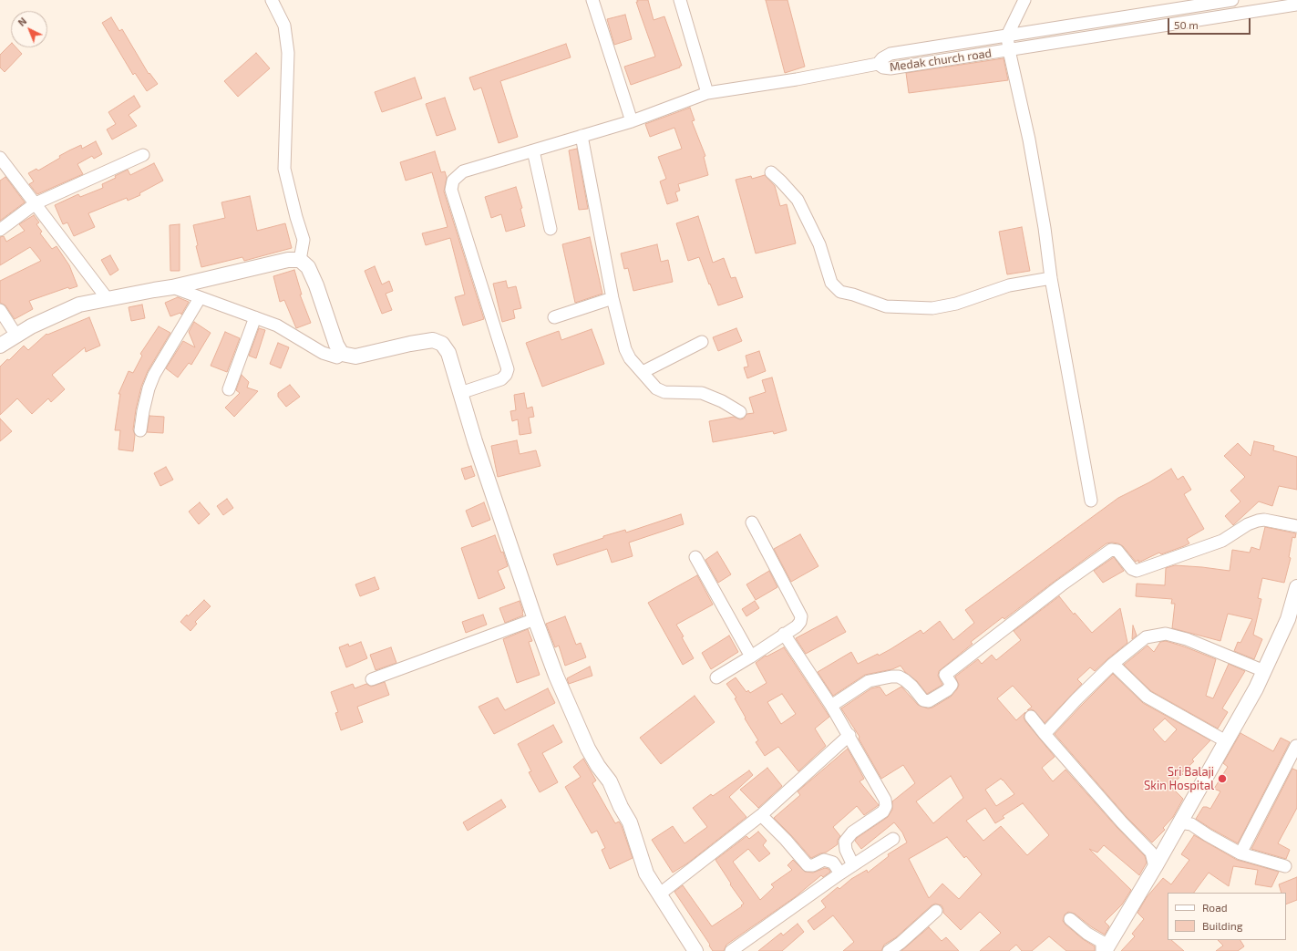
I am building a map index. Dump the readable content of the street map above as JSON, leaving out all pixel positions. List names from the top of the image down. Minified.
{"streets":{"street":["Medak church road"]},"places":["Sri Balaji Skin Hospital"],"legend":["Road","Building"],"scale_bar":"50 m","north":"top left"}
